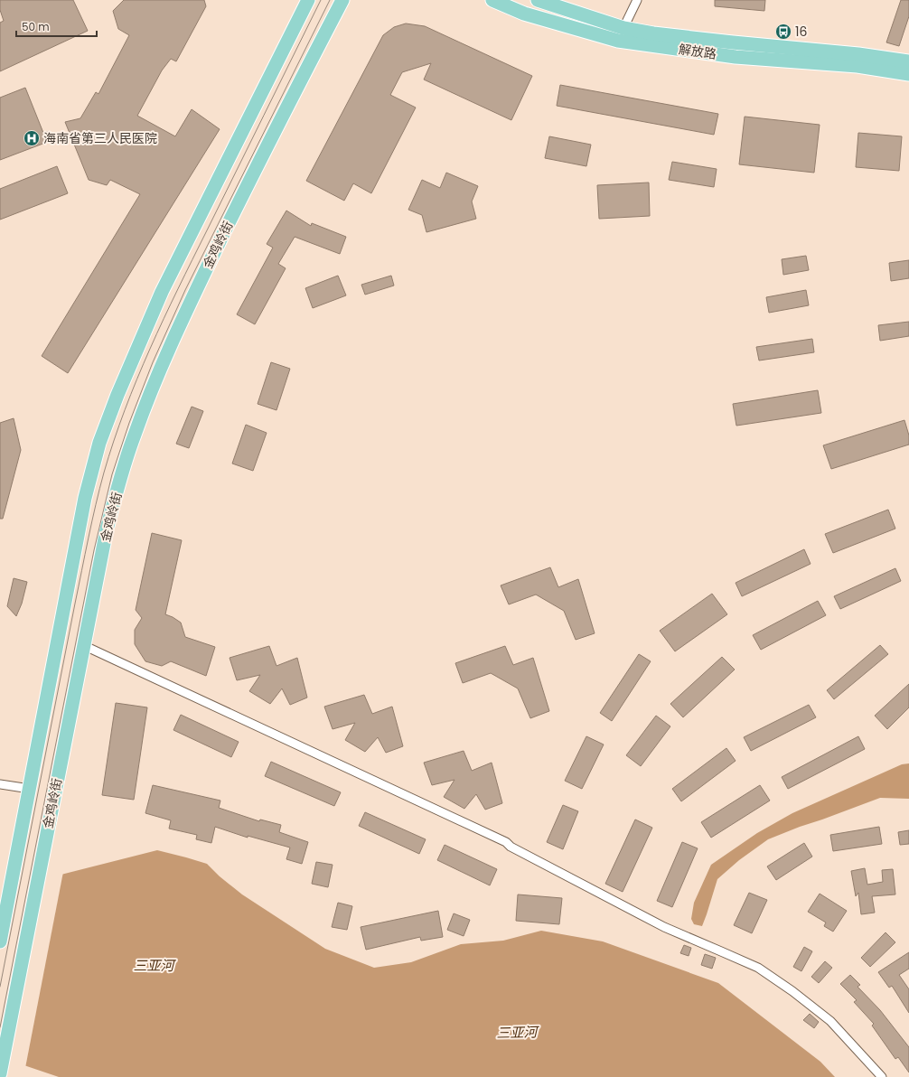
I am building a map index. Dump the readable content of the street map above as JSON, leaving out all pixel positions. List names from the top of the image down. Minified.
{"streets":{"main road":["解放路","金鸡岭街"]},"water":["三亚河"],"places":{"bus stop":["16"],"hospital":["海南省第三人民医院"]},"scale_bar":"50 m"}
